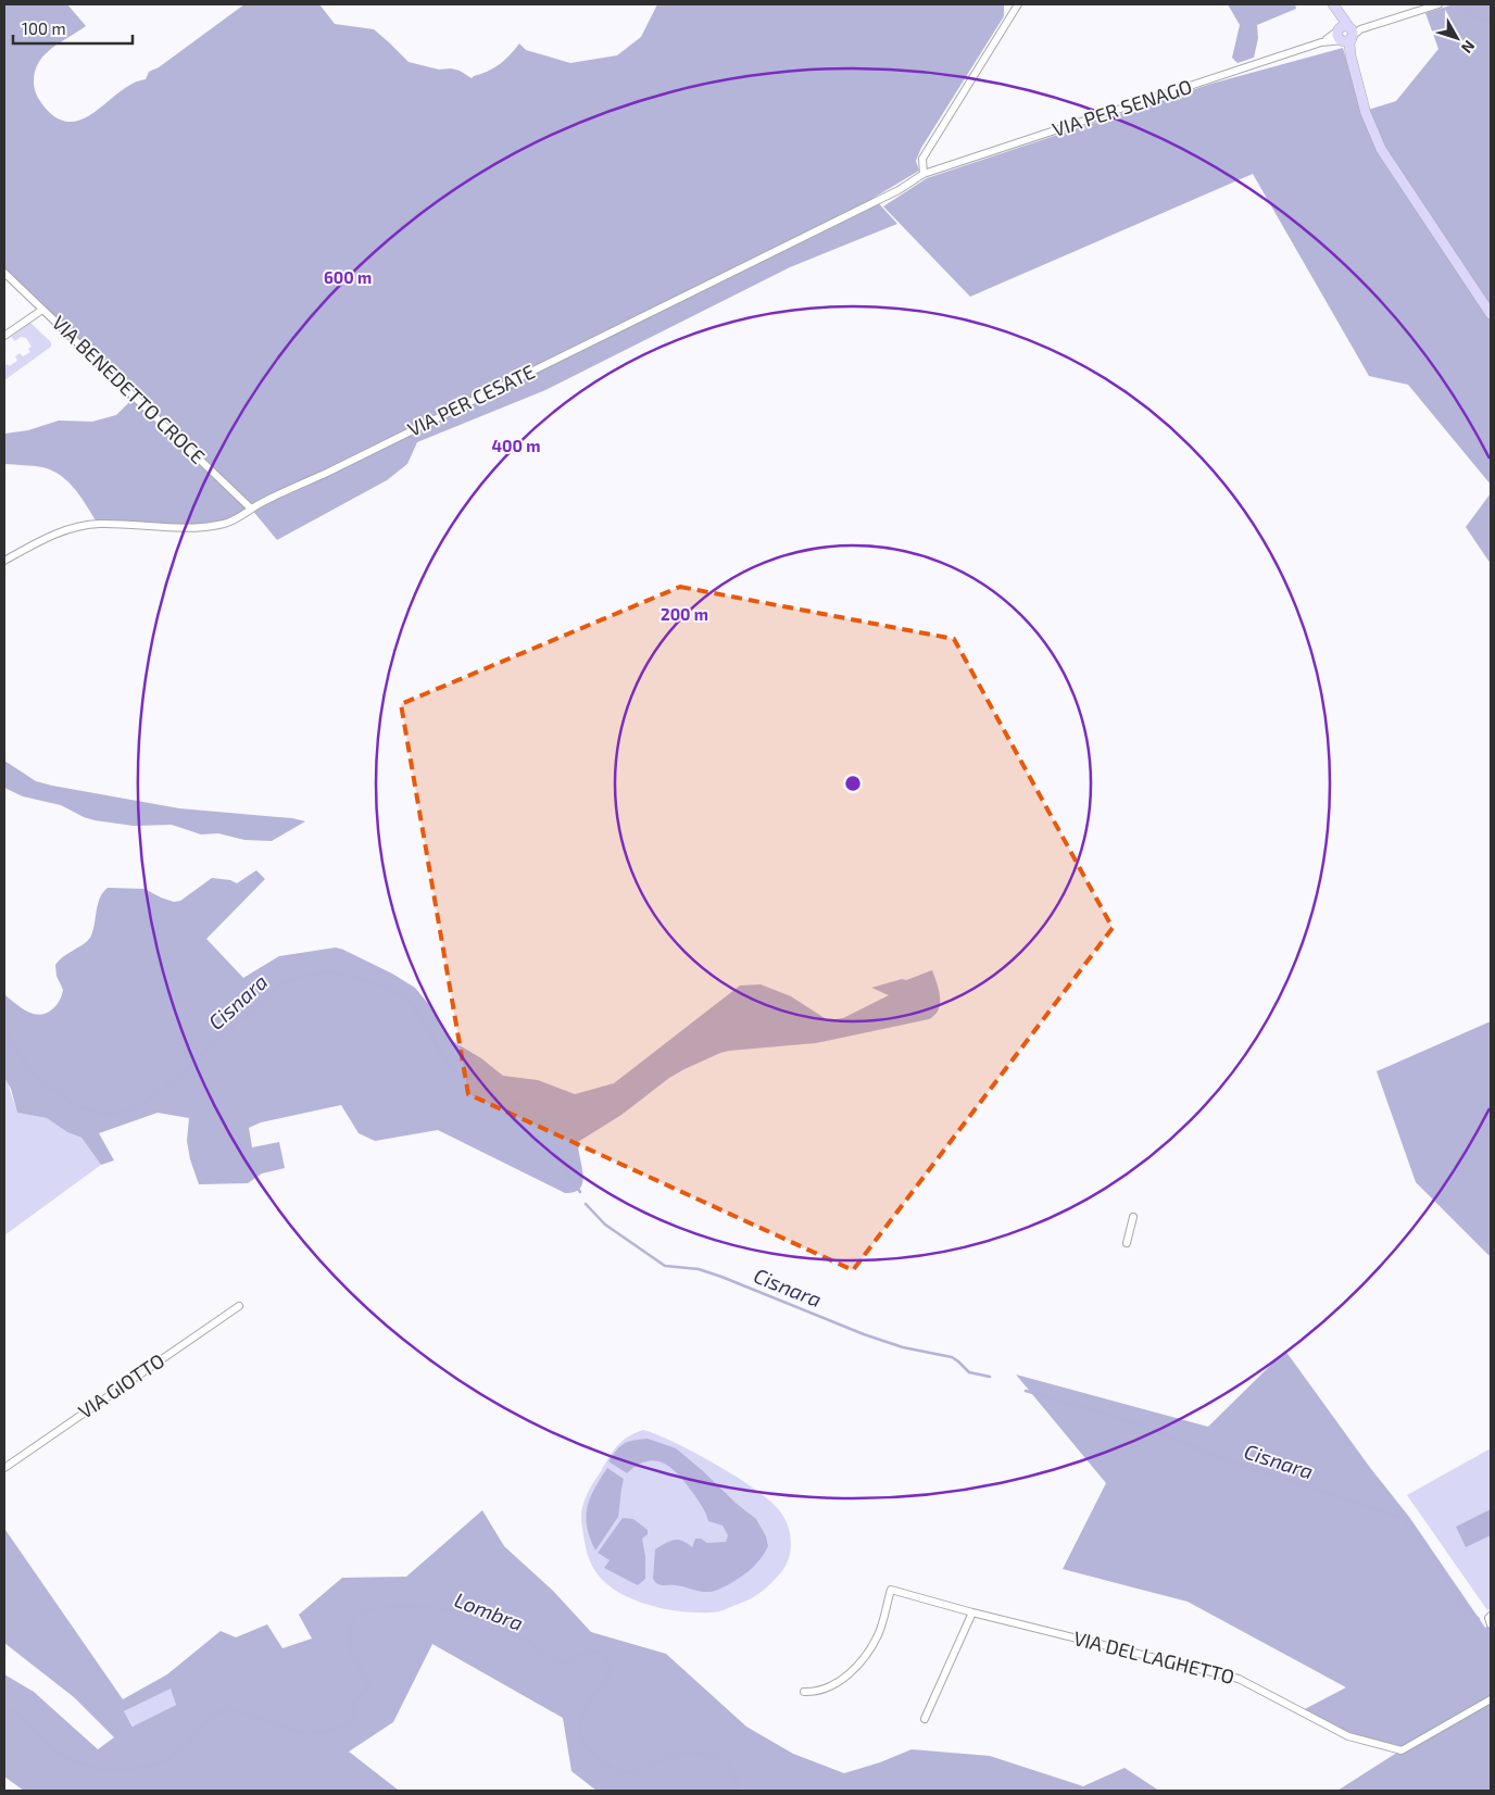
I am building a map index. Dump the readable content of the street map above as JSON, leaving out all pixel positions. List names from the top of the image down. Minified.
{"streets":{"street":["VIA PER SENAGO","VIA BENEDETTO CROCE","VIA PER CESATE","VIA GIOTTO","VIA DEL LAGHETTO"]},"crossings":[["VIA PER SENAGO","VIA PER CESATE"],["VIA BENEDETTO CROCE","VIA PER CESATE"]],"water":["Cisnara","Lombra"],"scale_bar":"100 m","north":"bottom right","rings":["600 m","400 m","200 m"]}
